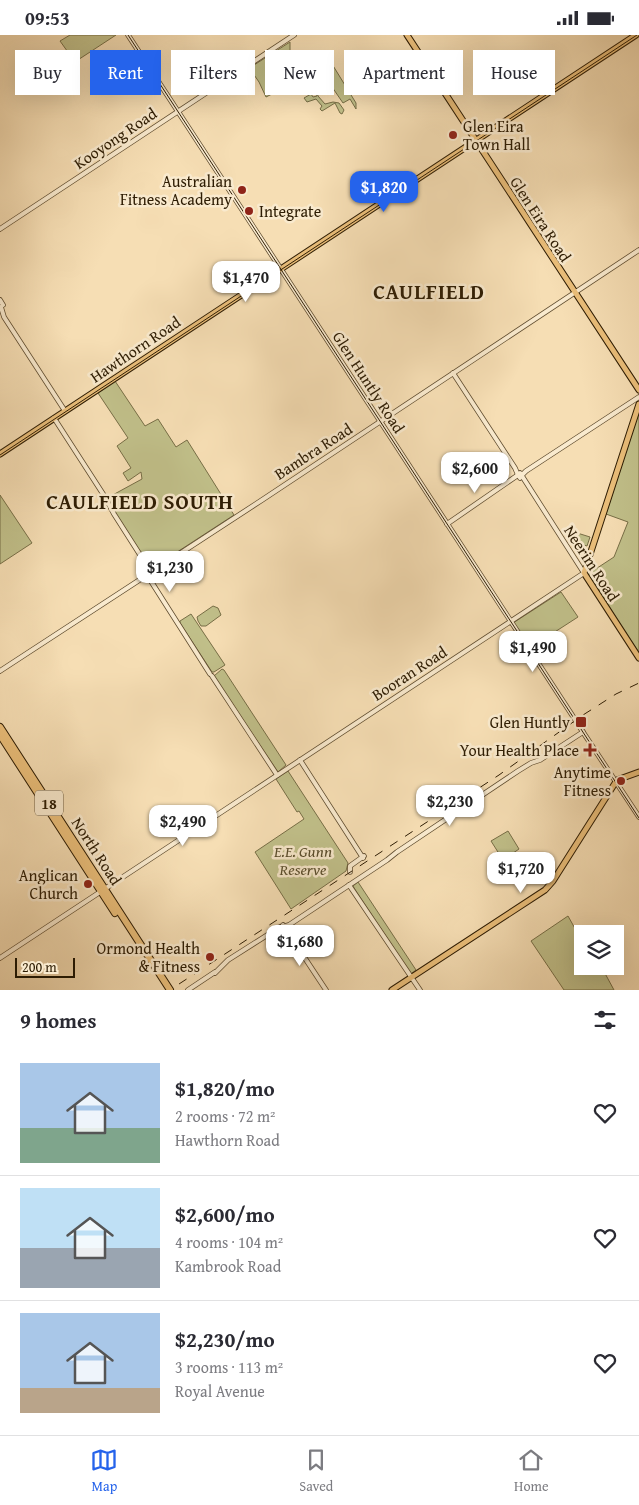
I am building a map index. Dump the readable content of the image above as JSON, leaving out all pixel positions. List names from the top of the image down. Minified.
{"streets":{"highway":["18","North Road"],"main road":["Glen Eira Road","Hawthorn Road","Neerim Road"],"street":["Kooyong Road","Glen Huntly Road","Bambra Road","Booran Road"]},"crossings":[["Kooyong Road","Glen Huntly Road"],["Glen Eira Road","Hawthorn Road"],["Glen Eira Road","Bambra Road"],["Hawthorn Road","Glen Huntly Road"],["Glen Huntly Road","Bambra Road"],["Glen Huntly Road","Booran Road"],["Bambra Road","Neerim Road"],["Neerim Road","Booran Road"],["Booran Road","North Road"]],"districts":["CAULFIELD","CAULFIELD SOUTH"],"parks":["E.E. Gunn Reserve"],"places":{"other":["Glen Eira Town Hall","Australian Fitness Academy","Integrate","Anytime Fitness","Anglican Church","Ormond Health & Fitness"],"transit":["Glen Huntly"],"health":["Your Health Place"]},"scale_bar":"200 m","page":{"status":"09:53","chip":["Buy","Rent","Filters","New","Apartment","House"],"price":["$1,820","$1,470","$2,600","$1,230","$1,490","$2,230","$2,490","$1,720","$1,680"],"scale":"200 m","heading":"9 homes","list":[{"name":"$1,820/mo","note":"2 rooms · 72 m² · Hawthorn Road"},{"name":"$2,600/mo","note":"4 rooms · 104 m² · Kambrook Road"},{"name":"$2,230/mo","note":"3 rooms · 113 m² · Royal Avenue"}],"tabs":["Map","Saved","Home"]}}
